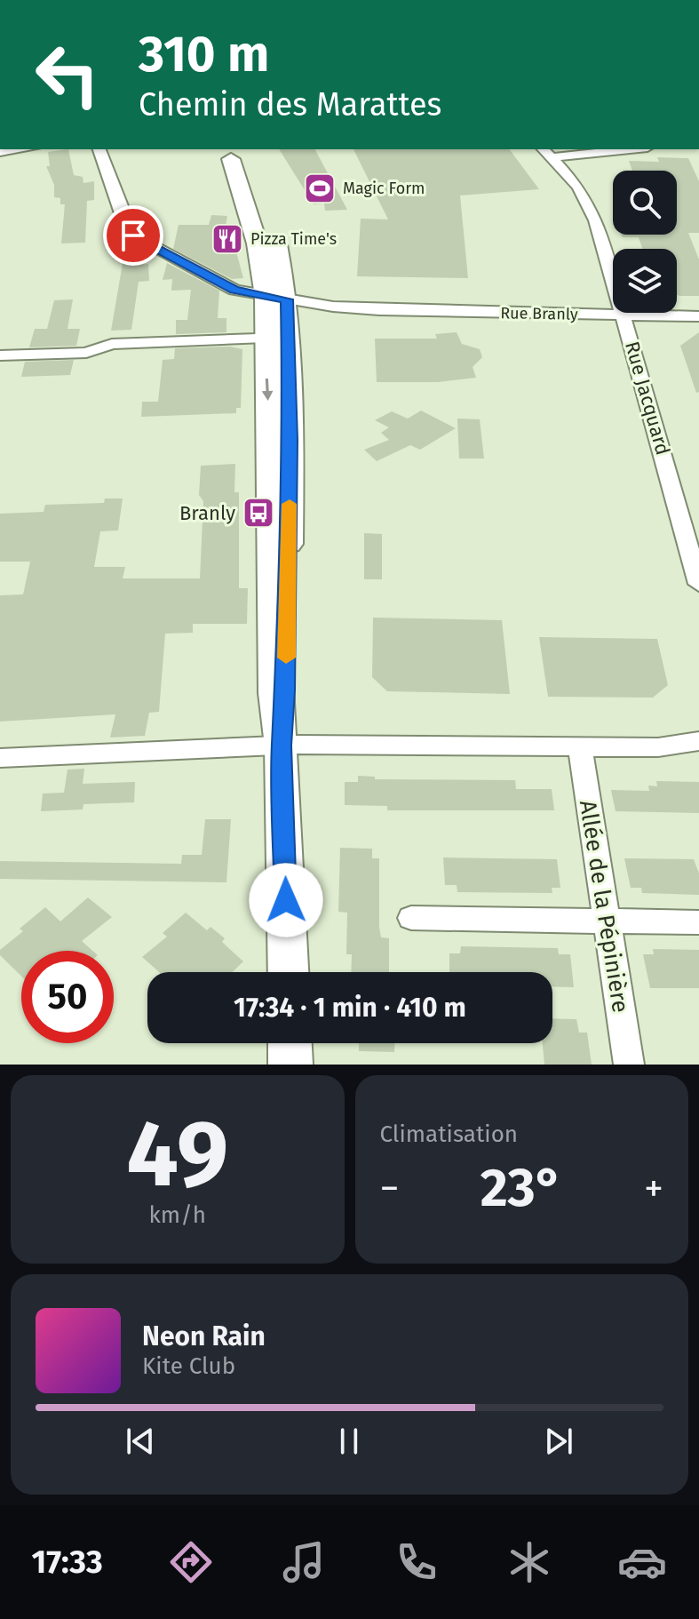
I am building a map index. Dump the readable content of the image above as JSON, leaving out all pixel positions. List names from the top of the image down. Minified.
{"streets":{"street":["Rue Branly","Rue Jacquard","Allée de la Pépinière"]},"crossings":[["Rue Branly","Rue Jacquard"]],"places":{"sports":["Magic Form"],"restaurant":["Pizza Time's"],"bus stop":["Branly"]},"page":{"turn":["310 m","Chemin des Marattes"],"limit":"50","trip":"17:34 · 1 min · 410 m","tile":[["49","km/h"],"Climatisation"],"heat":["−","23°","+"],"song":["Neon Rain","Kite Club"],"tabs":"17:33"}}
